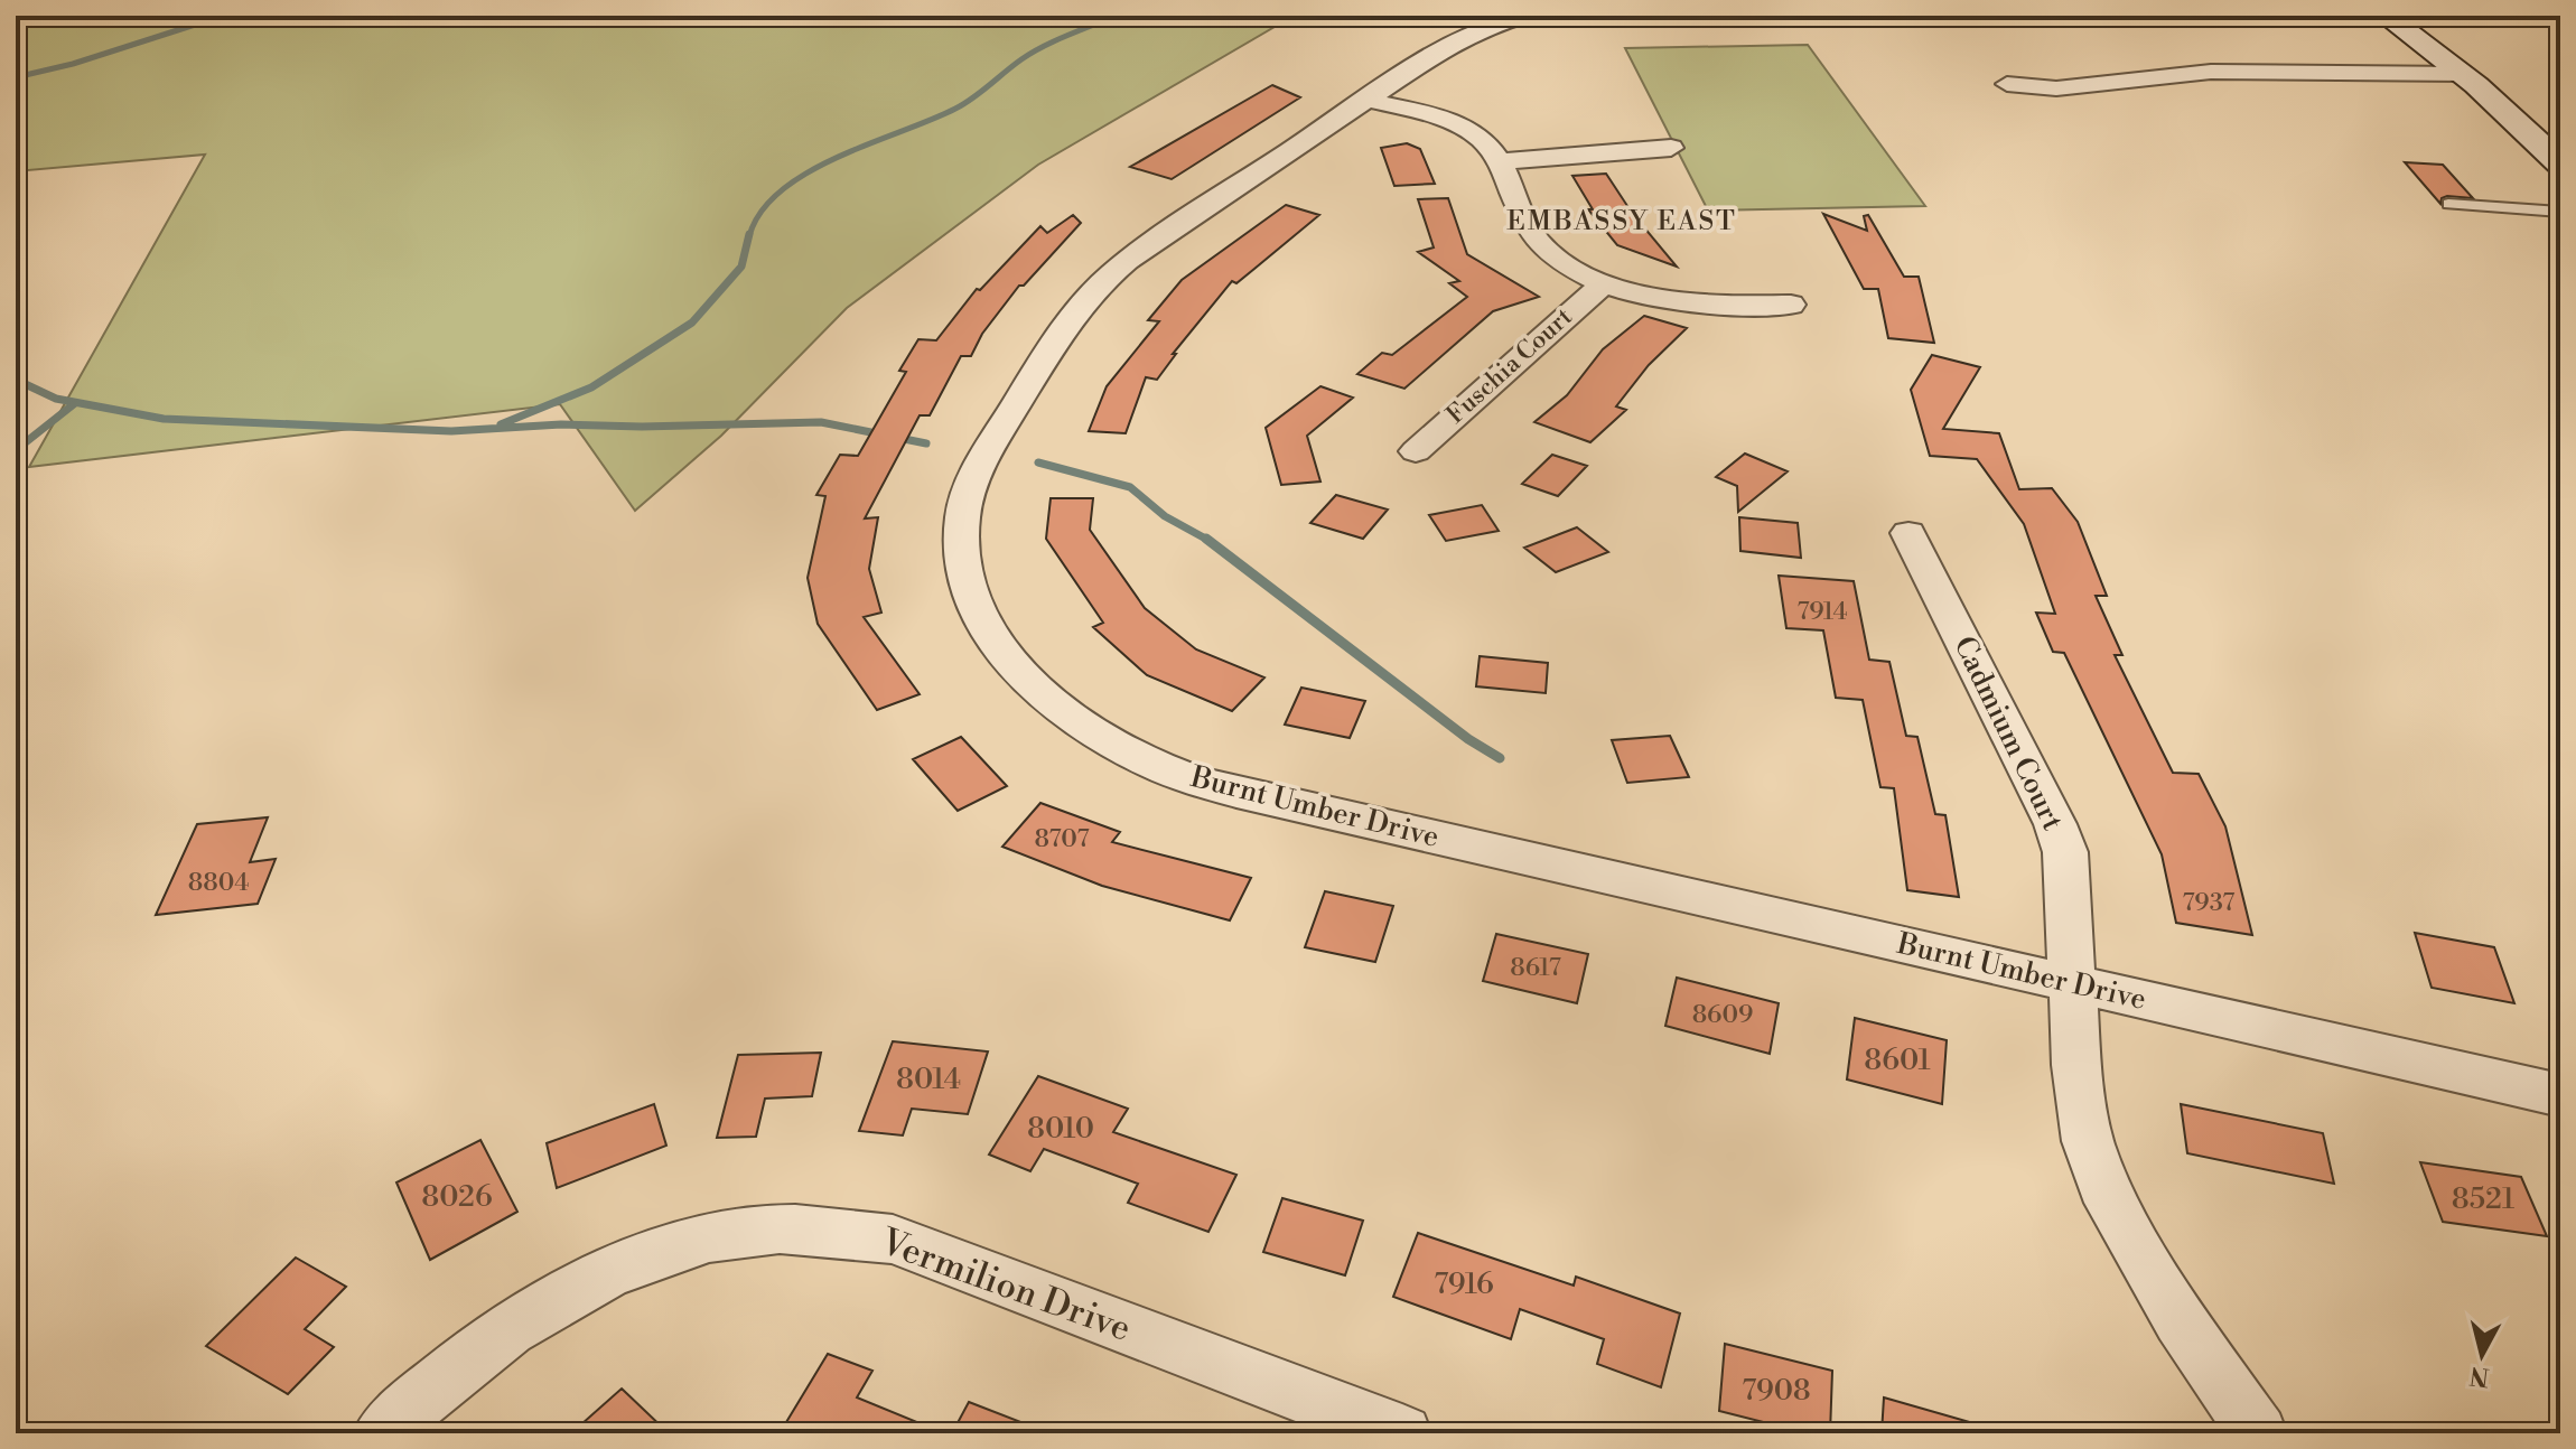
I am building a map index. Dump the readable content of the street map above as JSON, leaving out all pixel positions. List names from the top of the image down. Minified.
{"streets":{"street":["Fuschia Court","Cadmium Court","Burnt Umber Drive","Vermilion Drive"]},"crossings":[["Cadmium Court","Burnt Umber Drive"]],"districts":["EMBASSY EAST"],"house_numbers":["7914","8707","8804","7937","8617","8609","8601","8014","8010","8026","8521","7916","7908"],"north":"bottom"}
